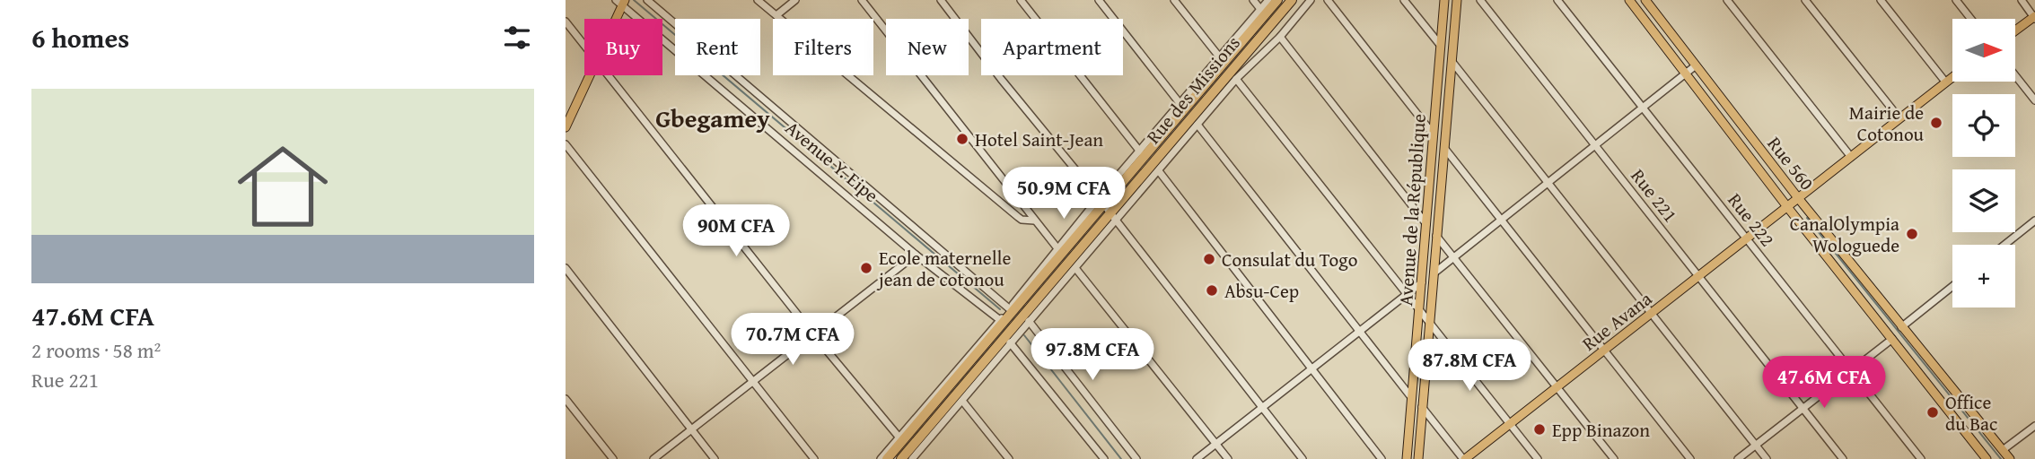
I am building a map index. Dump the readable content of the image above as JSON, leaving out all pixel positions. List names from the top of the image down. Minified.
{"streets":{"highway":["Rue des Missions"],"main road":["Rue 560","Avenue de la République","Rue Avana"],"street":["Avenue Y. Eipe","Rue 221","Rue 222"]},"crossings":[["Rue 560","Rue Avana"],["Rue 221","Rue Avana"],["Rue 222","Rue Avana"]],"districts":["Gbegamey"],"places":["Mairie de Cotonou","Hotel Saint-Jean","CanalOlympia Wologuede","Consulat du Togo","Ecole maternelle jean de cotonou","Absu-Cep","Office du Bac","Epp Binazon"],"north":"right","page":{"heading":"6 homes","map_buttons":"+","chip":["Buy","Rent","Filters","New","Apartment"],"list":[{"name":"47.6M CFA","note":"2 rooms · 58 m² · Rue 221"}],"price":["50.9M CFA","90M CFA","70.7M CFA","97.8M CFA","87.8M CFA","47.6M CFA"]}}
